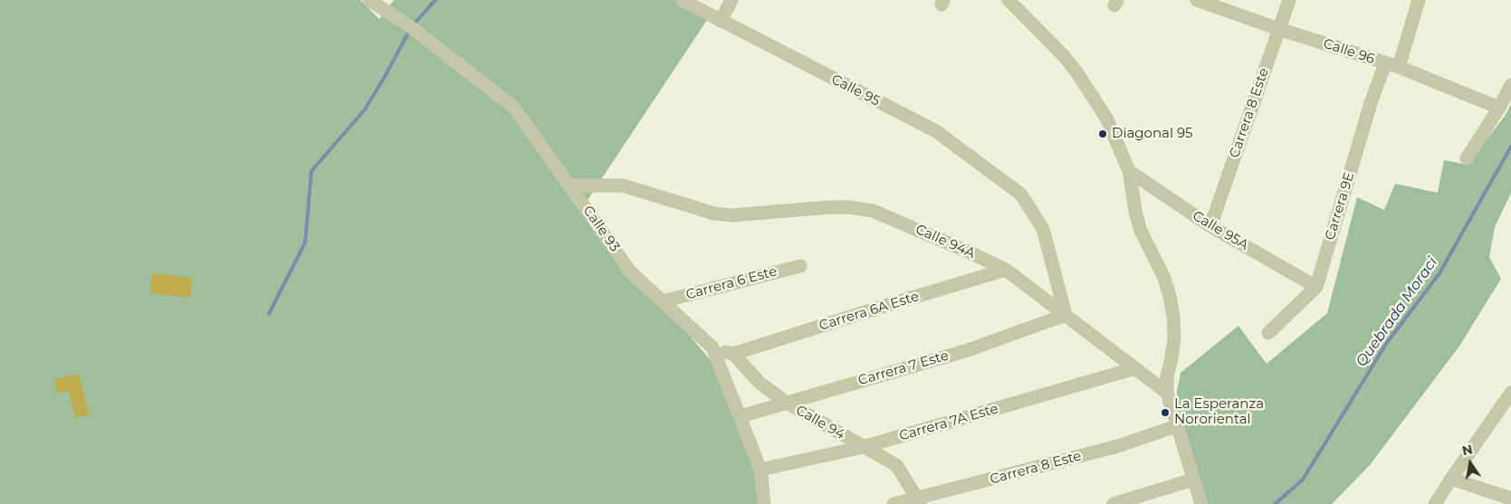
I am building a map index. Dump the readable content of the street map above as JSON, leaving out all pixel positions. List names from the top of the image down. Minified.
{"streets":{"street":["Calle 96","Calle 95","Carrera 8 Este","Carrera 9E","Calle 93","Calle 95A","Calle 94A","Carrera 6 Este","Carrera 6A Este","Carrera 7 Este","Calle 94","Carrera 7A Este"]},"crossings":[["Calle 96","Carrera 8 Este"],["Calle 96","Carrera 9E"],["Calle 95","Calle 94A"],["Calle 95","Carrera 7 Este"],["Carrera 8 Este","Calle 95A"],["Carrera 8 Este","Calle 94"],["Carrera 9E","Calle 95A"],["Calle 93","Calle 94A"],["Calle 93","Carrera 6 Este"],["Calle 93","Carrera 7 Este"],["Calle 93","Carrera 7A Este"],["Calle 94A","Carrera 6A Este"],["Calle 94A","Carrera 7 Este"],["Calle 94A","Carrera 7A Este"],["Carrera 6A Este","Calle 94"],["Carrera 7 Este","Calle 94"],["Calle 94","Carrera 7A Este"]],"water":["Quebrada Moraci"],"places":["Diagonal 95","La Esperanza Nororiental"],"north":"top"}
